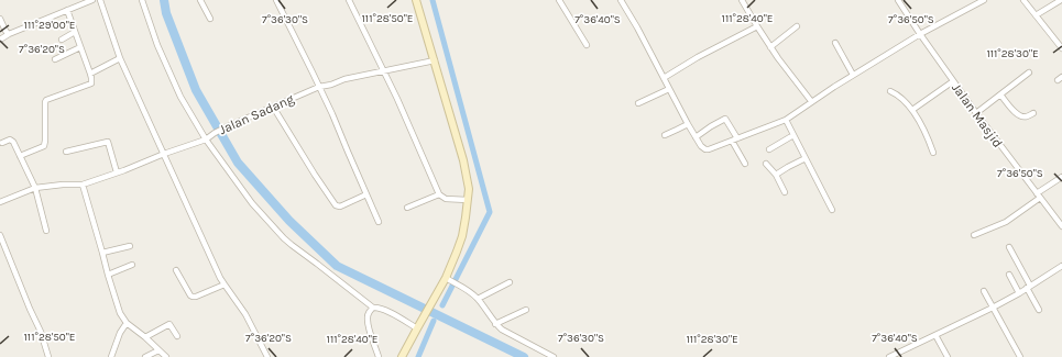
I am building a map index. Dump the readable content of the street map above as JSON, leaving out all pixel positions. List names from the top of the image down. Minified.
{"streets":{"street":["Jalan Sadang","Jalan Masjid"]},"coordinates":["111°28'50\"E","111°28'40\"E","7°36'30\"S","7°36'40\"S","7°36'50\"S","111°29'00\"E","7°36'20\"S","111°28'30\"E"]}
